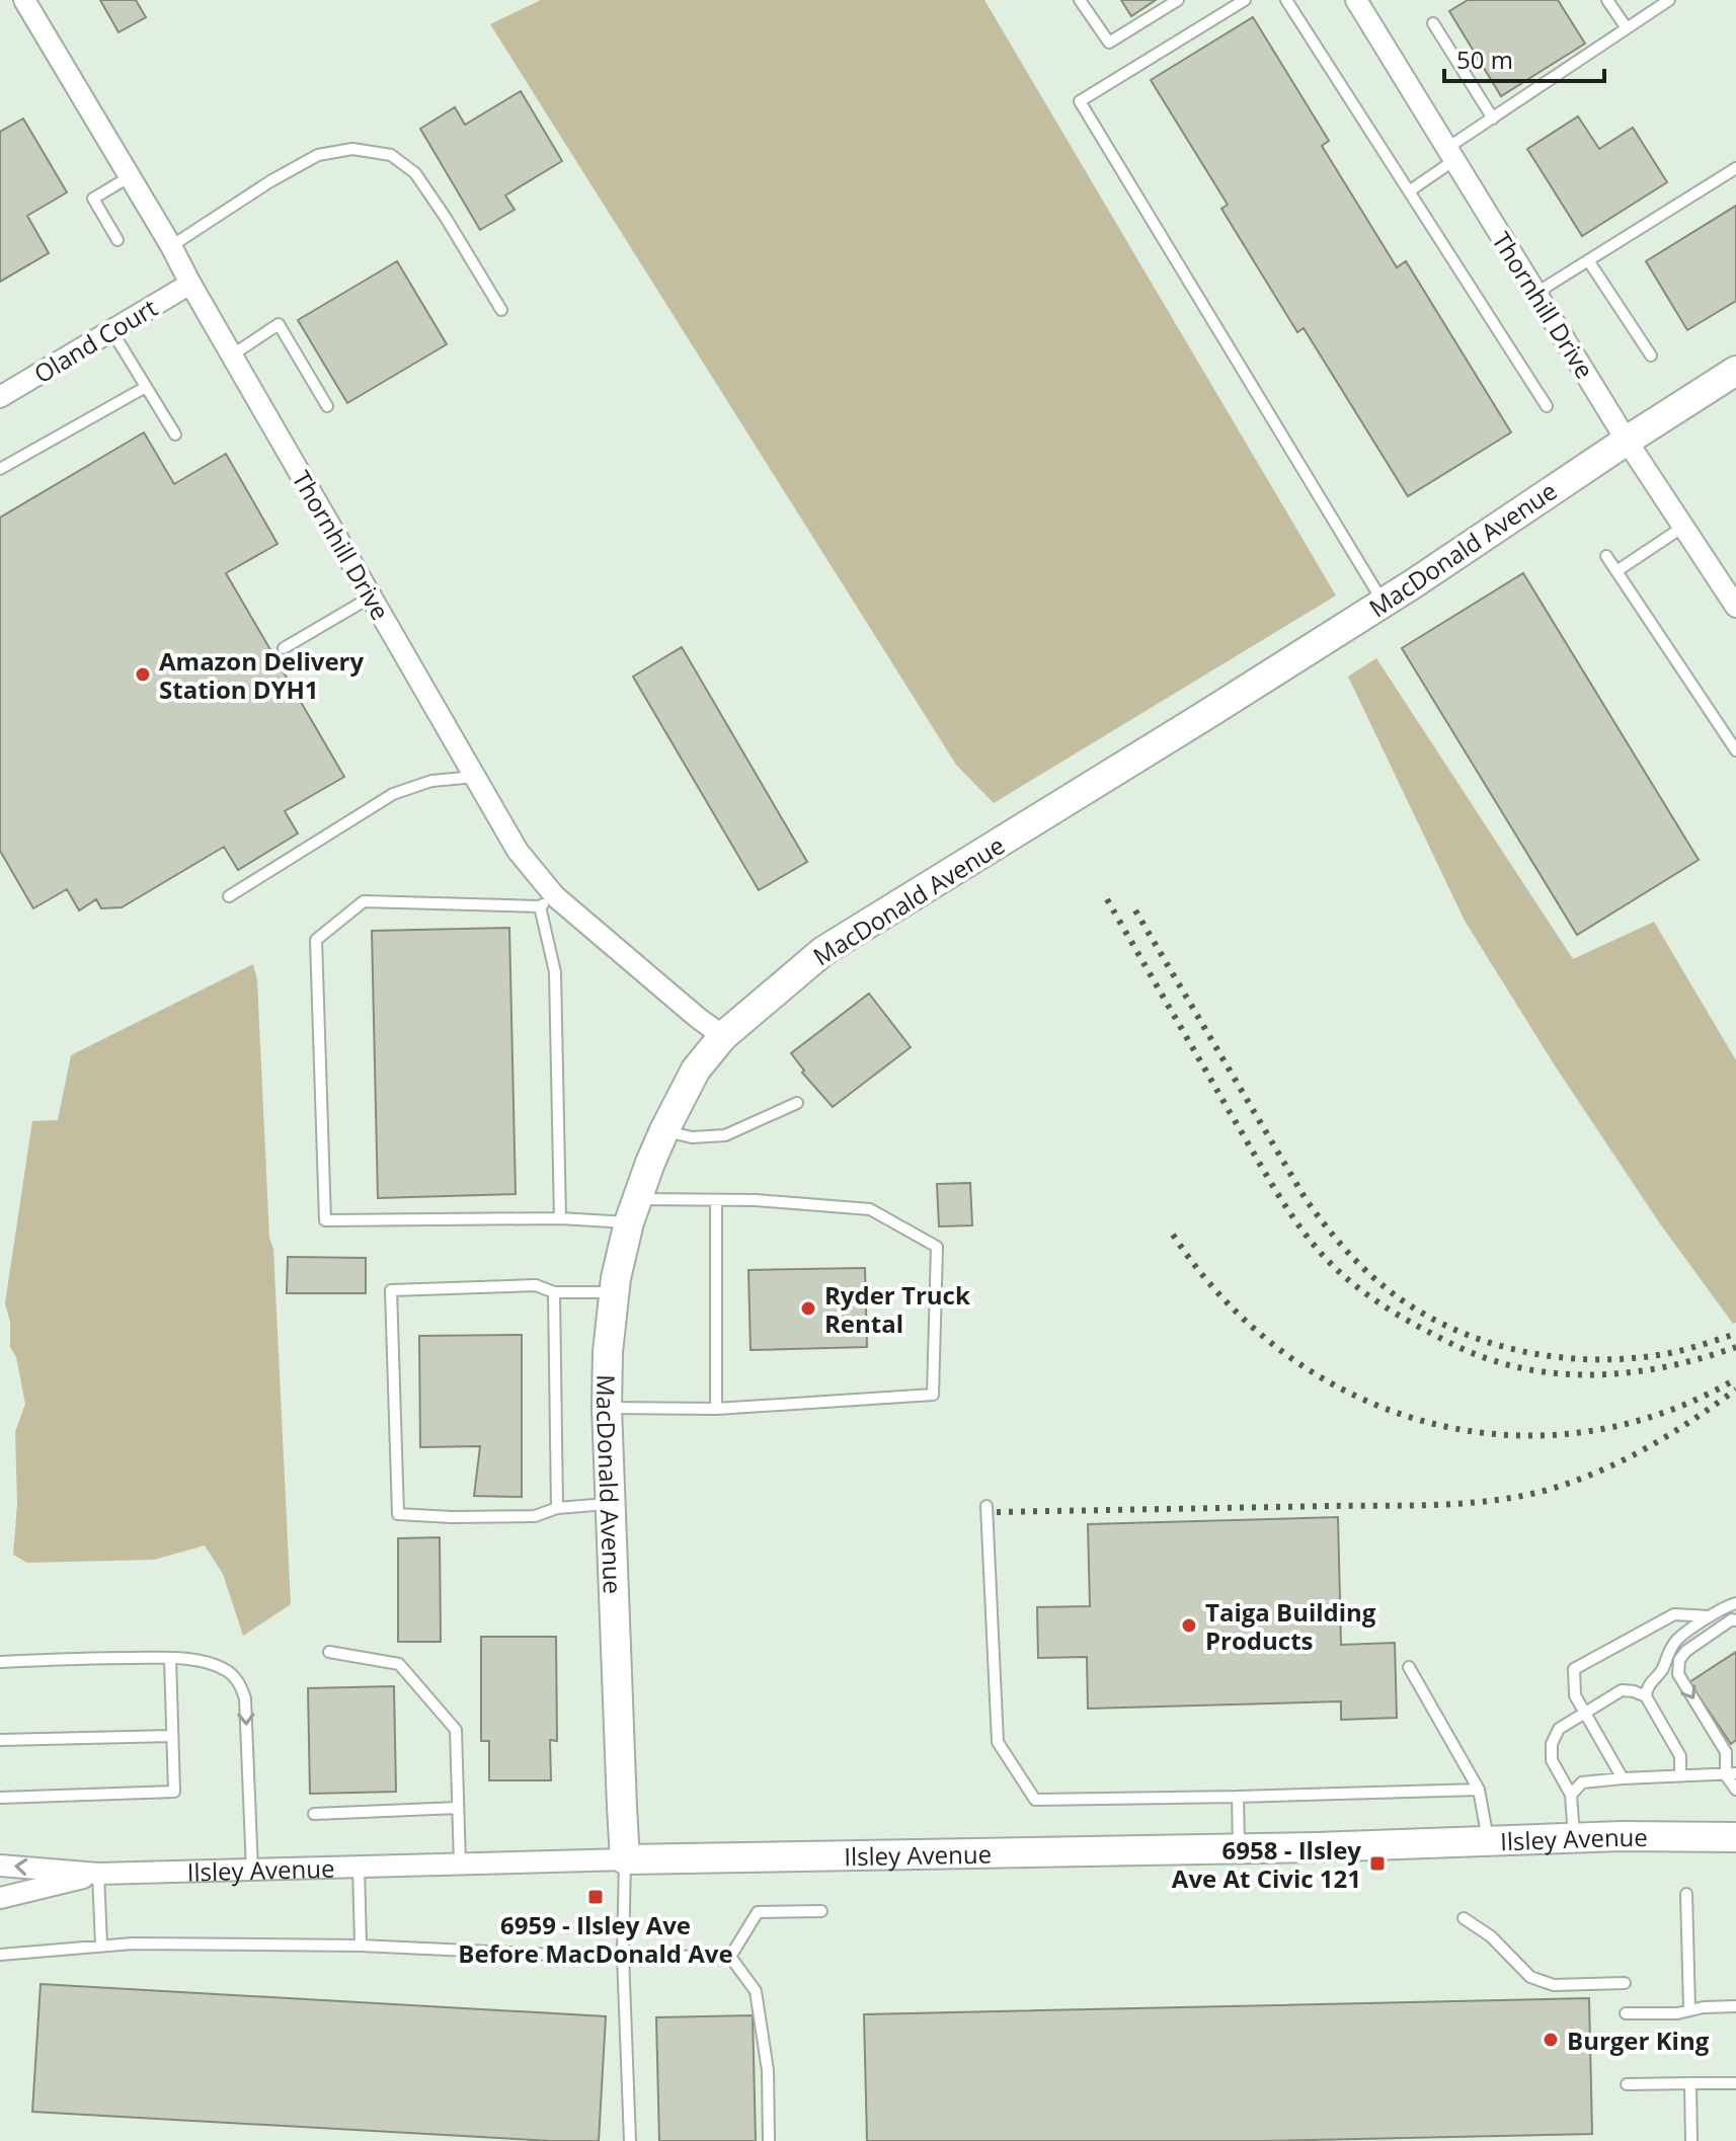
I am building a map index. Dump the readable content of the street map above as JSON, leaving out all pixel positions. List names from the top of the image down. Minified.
{"streets":{"street":["Thornhill Drive","Oland Court","MacDonald Avenue","Ilsley Avenue"]},"crossings":[["Thornhill Drive","Oland Court"],["Thornhill Drive","MacDonald Avenue"],["MacDonald Avenue","Ilsley Avenue"]],"places":{"other":["Amazon Delivery Station DYH1","Ryder Truck Rental","Taiga Building Products","Burger King"],"transit":["6958 - Ilsley Ave At Civic 121","6959 - Ilsley Ave Before MacDonald Ave"]},"scale_bar":"50 m"}
